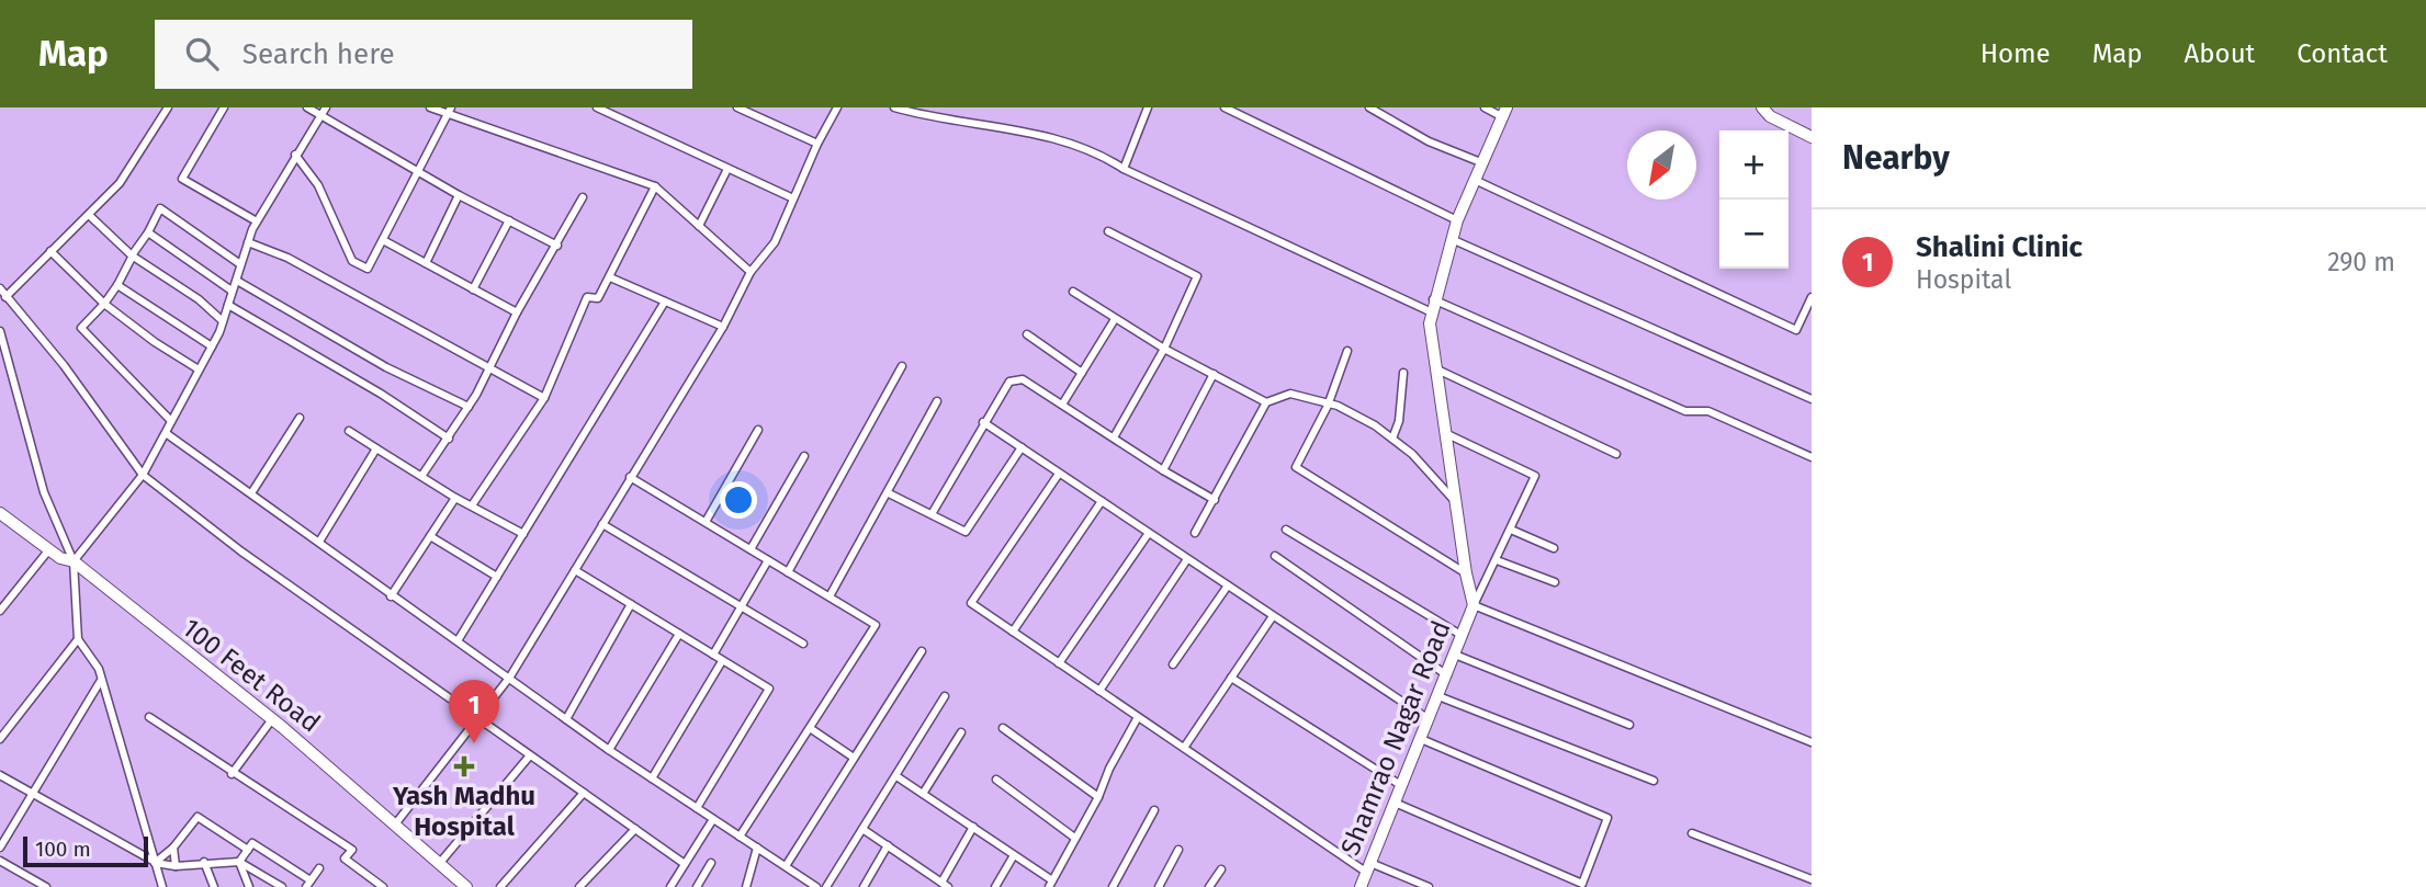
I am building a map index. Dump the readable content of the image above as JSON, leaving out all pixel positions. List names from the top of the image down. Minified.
{"streets":{"main road":["100 Feet Road","Shamrao Nagar Road"]},"places":{"health":["Yash Madhu Hospital"]},"scale_bar":"100 m","north":"bottom left","page":{"header":"Map","search":"Search here","nav":["Home","Map","About","Contact"],"heading":"Nearby","map_buttons":["+","−"],"list":[{"mark":"1","name":"Shalini Clinic","note":"Hospital","value":"290 m"}],"pins":"1","scale":"100 m"}}
